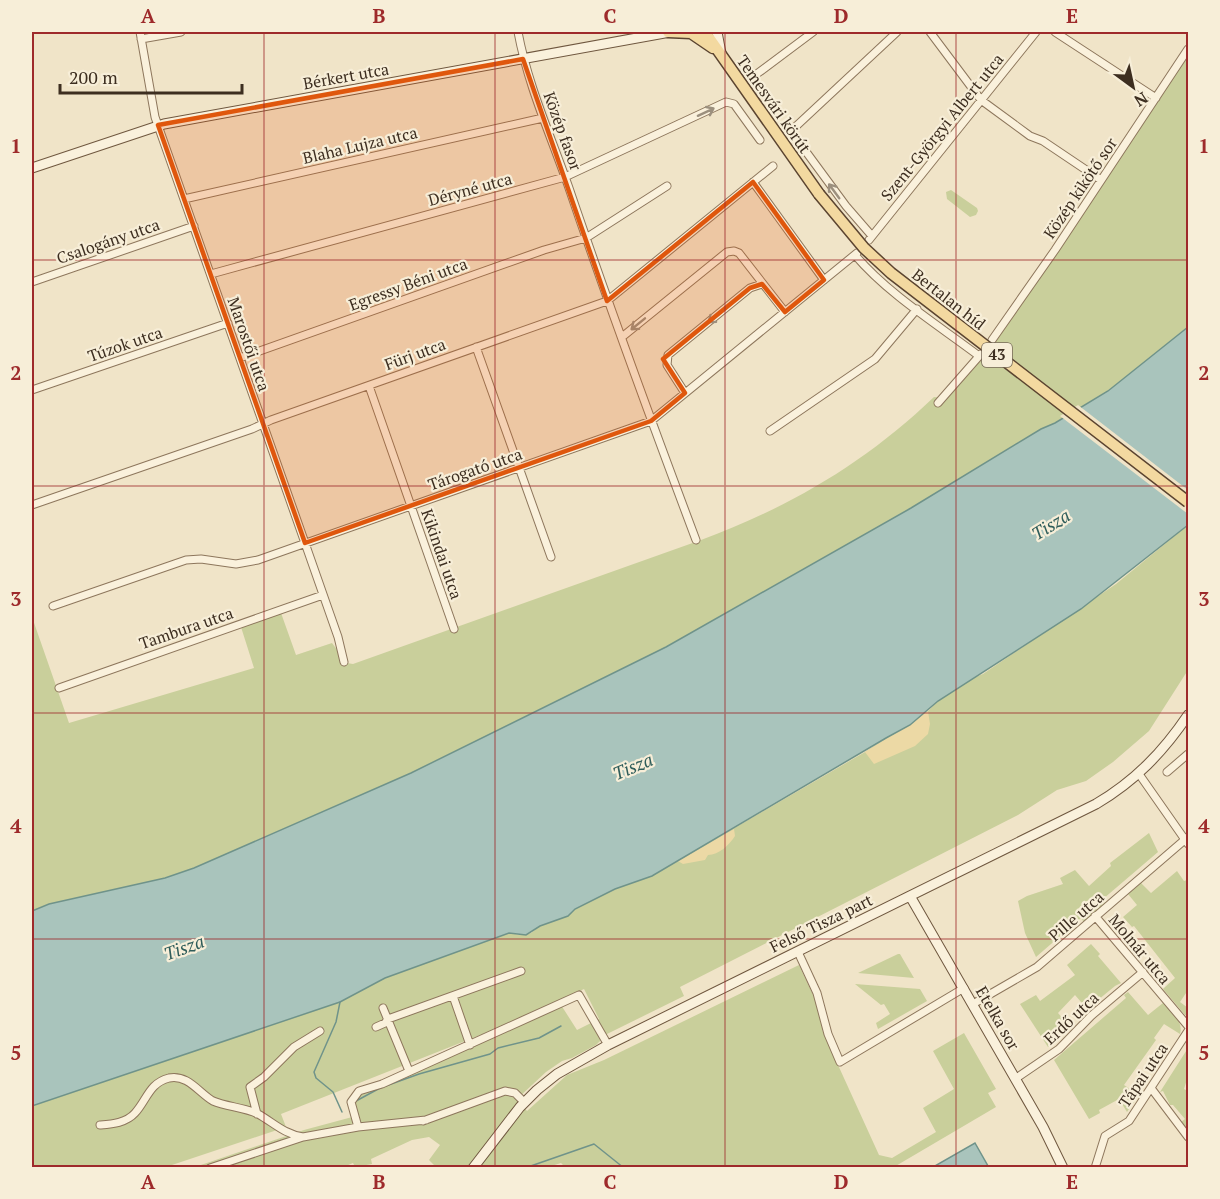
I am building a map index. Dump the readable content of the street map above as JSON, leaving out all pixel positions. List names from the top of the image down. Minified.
{"streets":{"main road":["Temesvári körút","Bertalan híd","43"],"street":["Bérkert utca","Szent-Györgyi Albert utca","Közép fasor","Blaha Lujza utca","Közép kikötő sor","Déryné utca","Csalogány utca","Egressy Béni utca","Túzok utca","Marostői utca","Fürj utca","Tárogató utca","Kikindai utca","Tambura utca","Pille utca","Felső Tisza part","Molnár utca","Etelka sor","Erdő utca","Tápai utca"]},"crossings":[["Bérkert utca","Közép fasor"],["Bérkert utca","Marostői utca"],["Temesvári körút","Szent-Györgyi Albert utca"],["Temesvári körút","Déryné utca"],["Temesvári körút","Bertalan híd"],["Közép fasor","Blaha Lujza utca"],["Közép fasor","Déryné utca"],["Közép fasor","Egressy Béni utca"],["Közép fasor","Fürj utca"],["Közép fasor","Tárogató utca"],["Blaha Lujza utca","Marostői utca"],["Déryné utca","Marostői utca"],["Csalogány utca","Marostői utca"],["Egressy Béni utca","Marostői utca"],["Túzok utca","Marostői utca"],["Marostői utca","Fürj utca"],["Marostői utca","Tárogató utca"],["Marostői utca","Tambura utca"],["Fürj utca","Kikindai utca"],["Tárogató utca","Kikindai utca"],["Pille utca","Molnár utca"],["Pille utca","Etelka sor"],["Felső Tisza part","Etelka sor"],["Molnár utca","Erdő utca"],["Etelka sor","Erdő utca"]],"water":["Tisza"],"scale_bar":"200 m","north":"bottom right","grid":{"columns":["A","B","C","D","E"],"rows":["1","2","3","4","5"]}}
